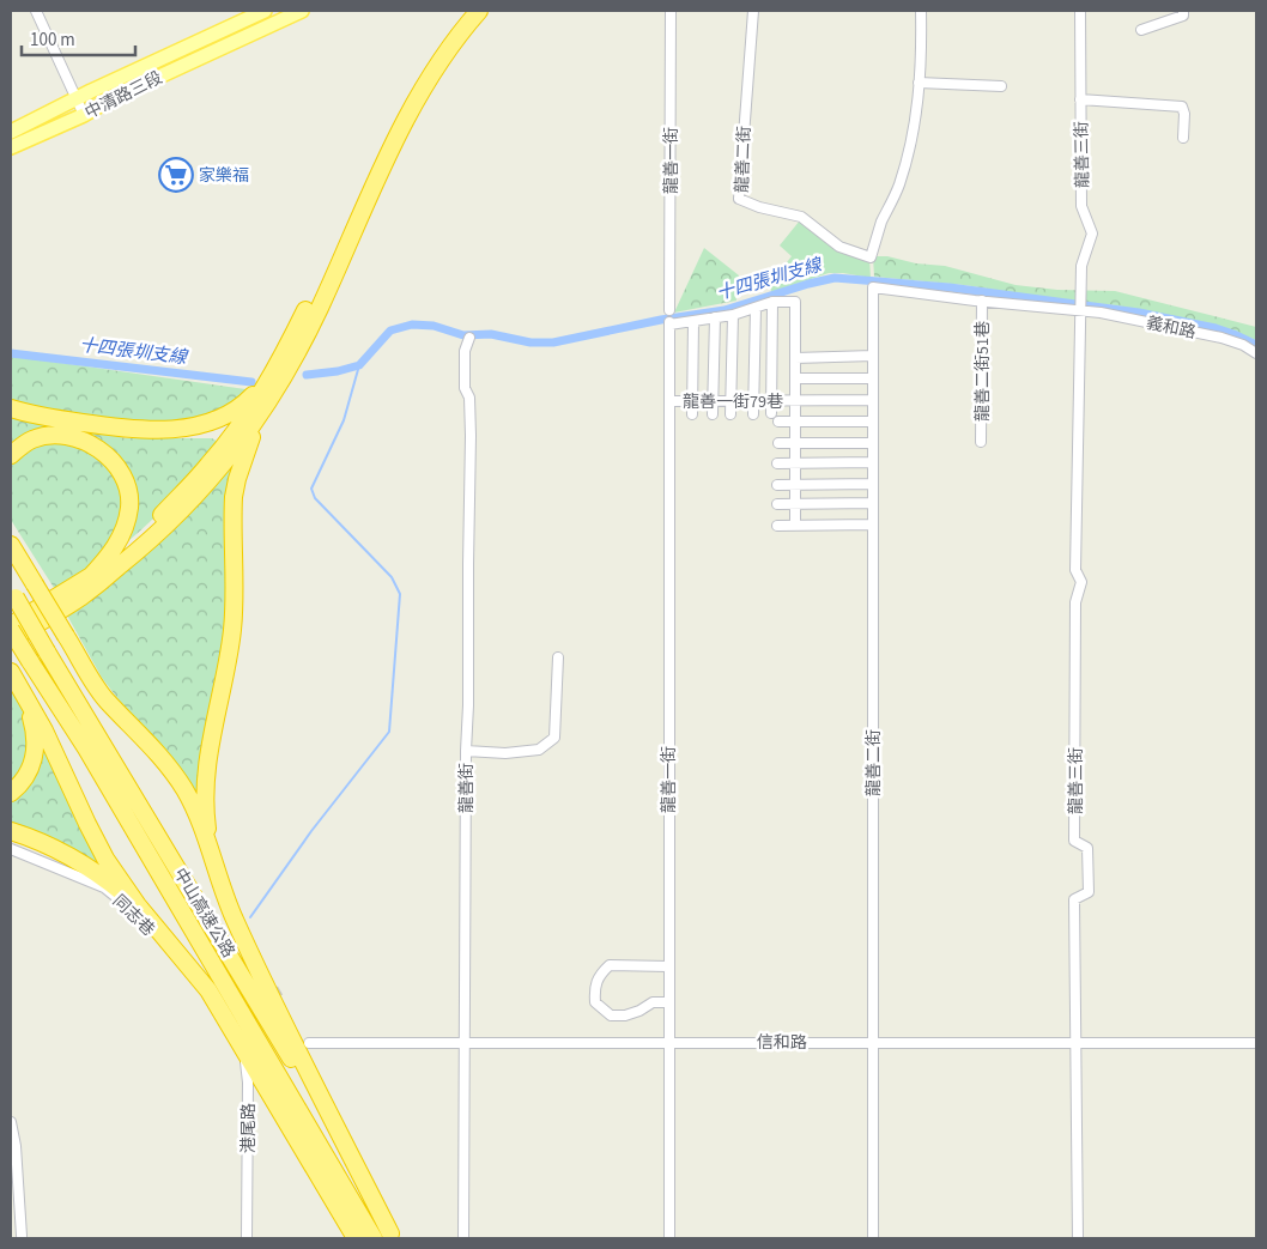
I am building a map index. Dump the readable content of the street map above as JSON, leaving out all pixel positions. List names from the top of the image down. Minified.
{"streets":{"highway":["中山高速公路"],"main road":["中清路三段"],"street":["龍善三街","龍善二街","龍善一街","義和路","龍善二街51巷","龍善一街79巷","龍善街","同志巷","信和路","港尾路"]},"crossings":[["龍善三街","義和路"],["龍善三街","龍善二街51巷"],["龍善三街","信和路"],["龍善二街","龍善二街51巷"],["龍善二街","龍善一街79巷"],["龍善二街","信和路"],["龍善一街","龍善一街79巷"],["龍善一街","信和路"],["義和路","龍善二街51巷"],["龍善街","信和路"],["同志巷","港尾路"]],"water":["十四張圳支線"],"places":{"supermarket":["家樂福"]},"scale_bar":"100 m"}
